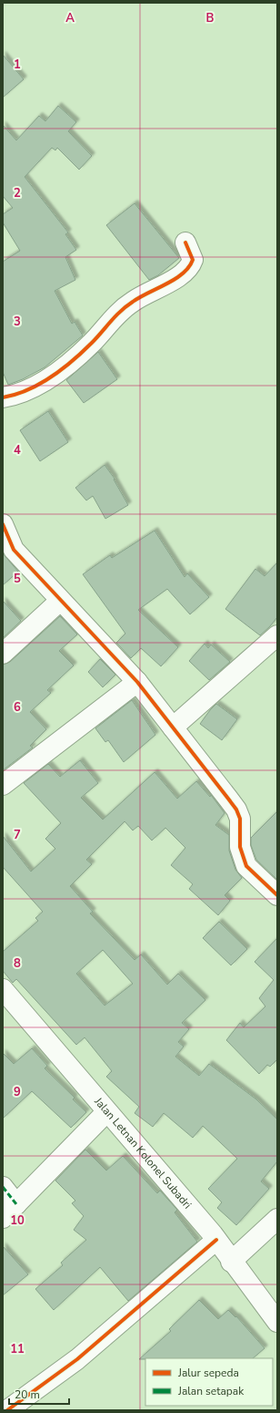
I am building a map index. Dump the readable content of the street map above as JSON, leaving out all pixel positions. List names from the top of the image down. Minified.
{"streets":{"street":["Jalan Letnan Kolonel Subadri"]},"legend":["Jalur sepeda","Jalan setapak"],"scale_bar":"20 m","grid":{"columns":["A","B"],"rows":["1","2","3","4","5","6","7","8","9","10","11"]}}
